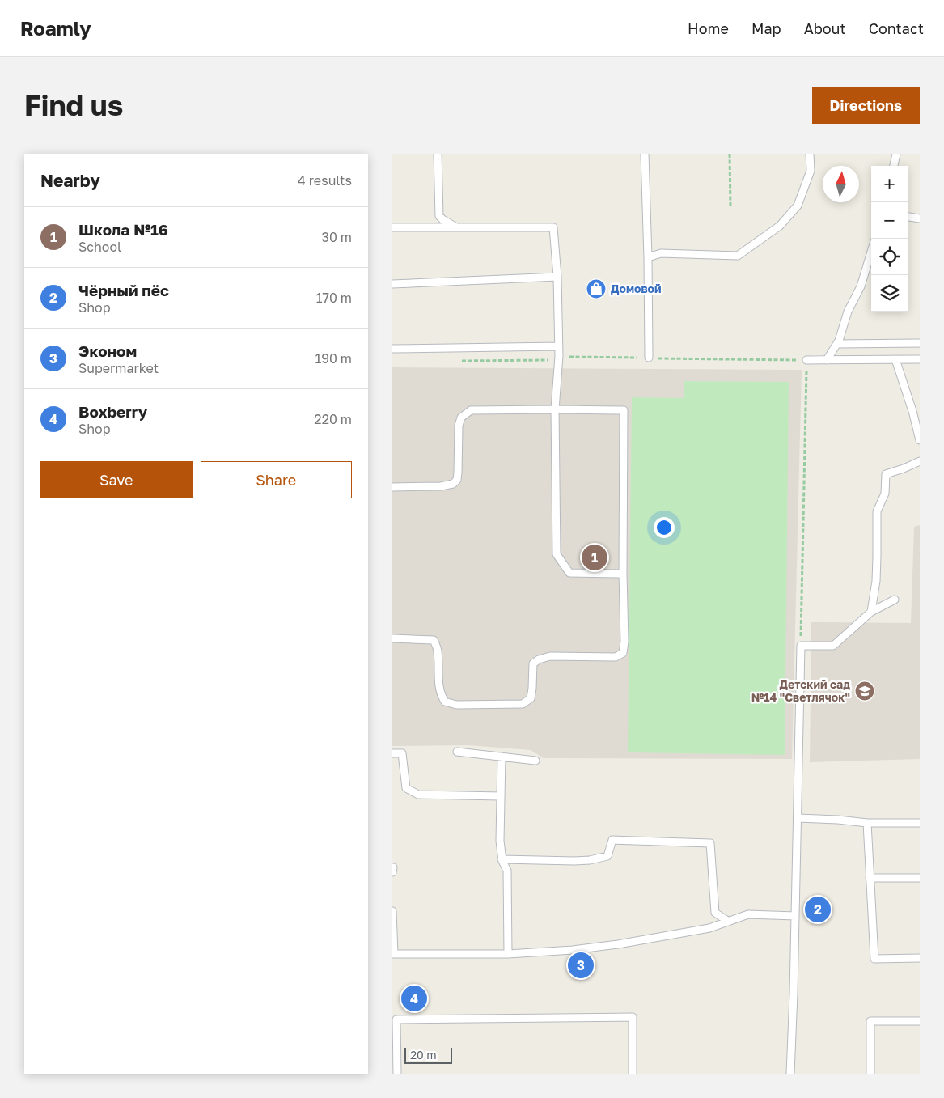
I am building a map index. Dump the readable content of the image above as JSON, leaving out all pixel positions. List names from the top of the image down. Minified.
{"places":{"shop":["Домовой"],"school or university":["Детский сад №14 \"Светлячок\""]},"scale_bar":"20 m","north":"top","page":{"header":"Roamly","nav":["Home","Map","About","Contact"],"buttons":["Directions",["Save","Share"]],"title":"Find us","heading":["Nearby","4 results"],"map_buttons":["+","−"],"list":[{"mark":"1","name":"Школа №16","note":"School","value":"30 m"},{"mark":"2","name":"Чёрный пёс","note":"Shop","value":"170 m"},{"mark":"3","name":"Эконом","note":"Supermarket","value":"190 m"},{"mark":"4","name":"Boxberry","note":"Shop","value":"220 m"}],"pins":["1","2","3","4"],"scale":"20 m"}}
